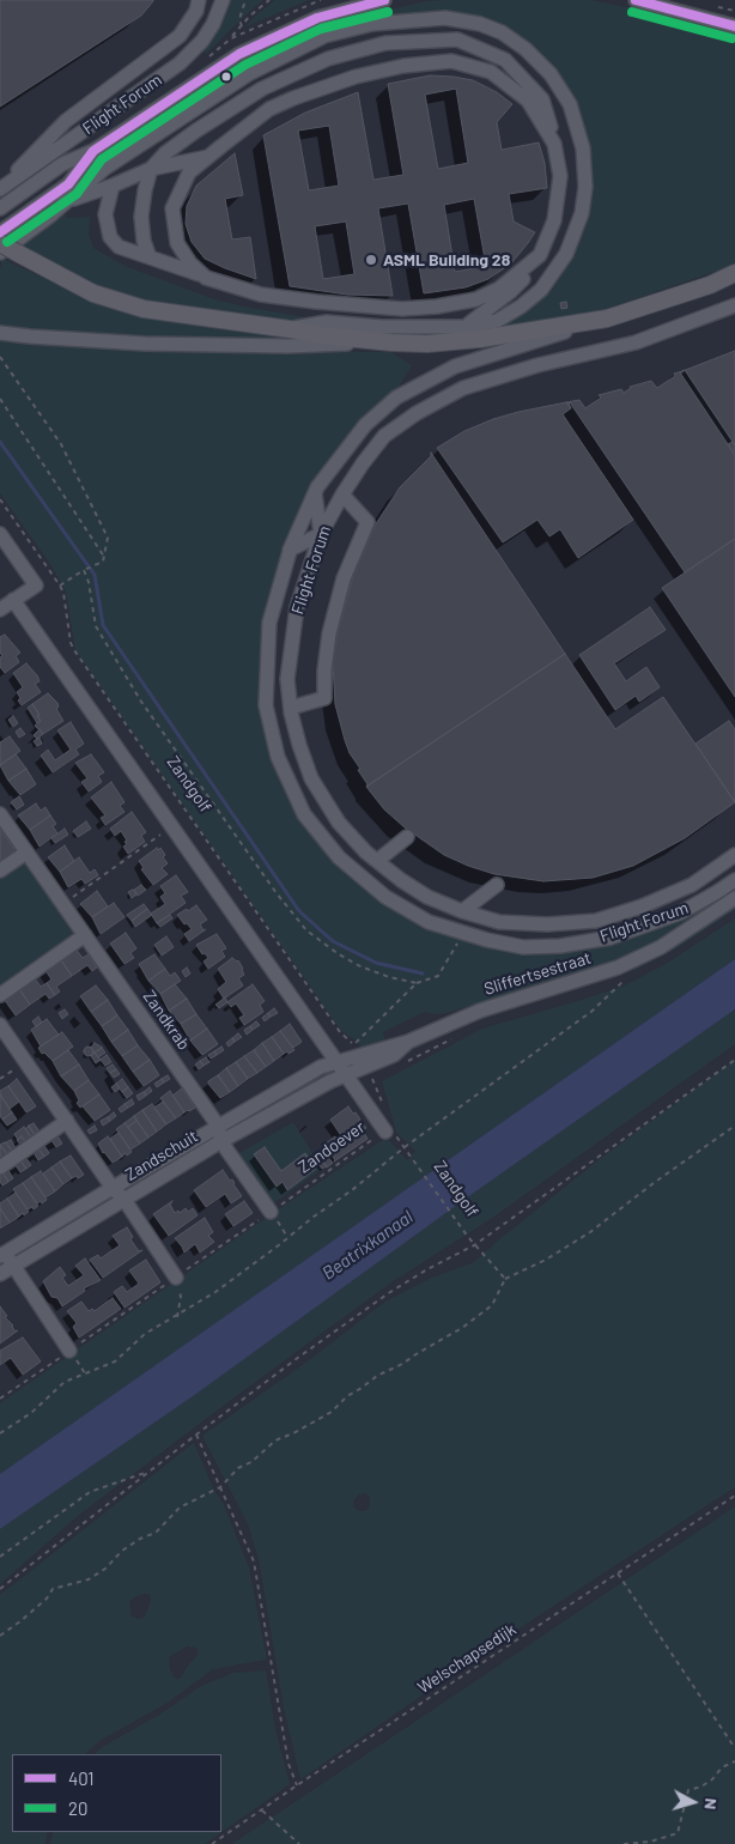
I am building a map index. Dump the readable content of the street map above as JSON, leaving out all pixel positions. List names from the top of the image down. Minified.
{"streets":{"main road":["Flight Forum"],"street":["Sliffertsestraat","Zandkrab","Zandoever","Zandschuit"],"path":["Zandgolf","Welschapsedijk"]},"crossings":[["Zandgolf","Sliffertsestraat"],["Sliffertsestraat","Zandoever"],["Sliffertsestraat","Zandschuit"],["Zandkrab","Zandschuit"],["Zandoever","Zandschuit"]],"water":["Beatrixkanaal"],"places":["ASML Building 28"],"lines":["transit line 401","transit line 20"],"legend":["401","20"],"north":"right"}
